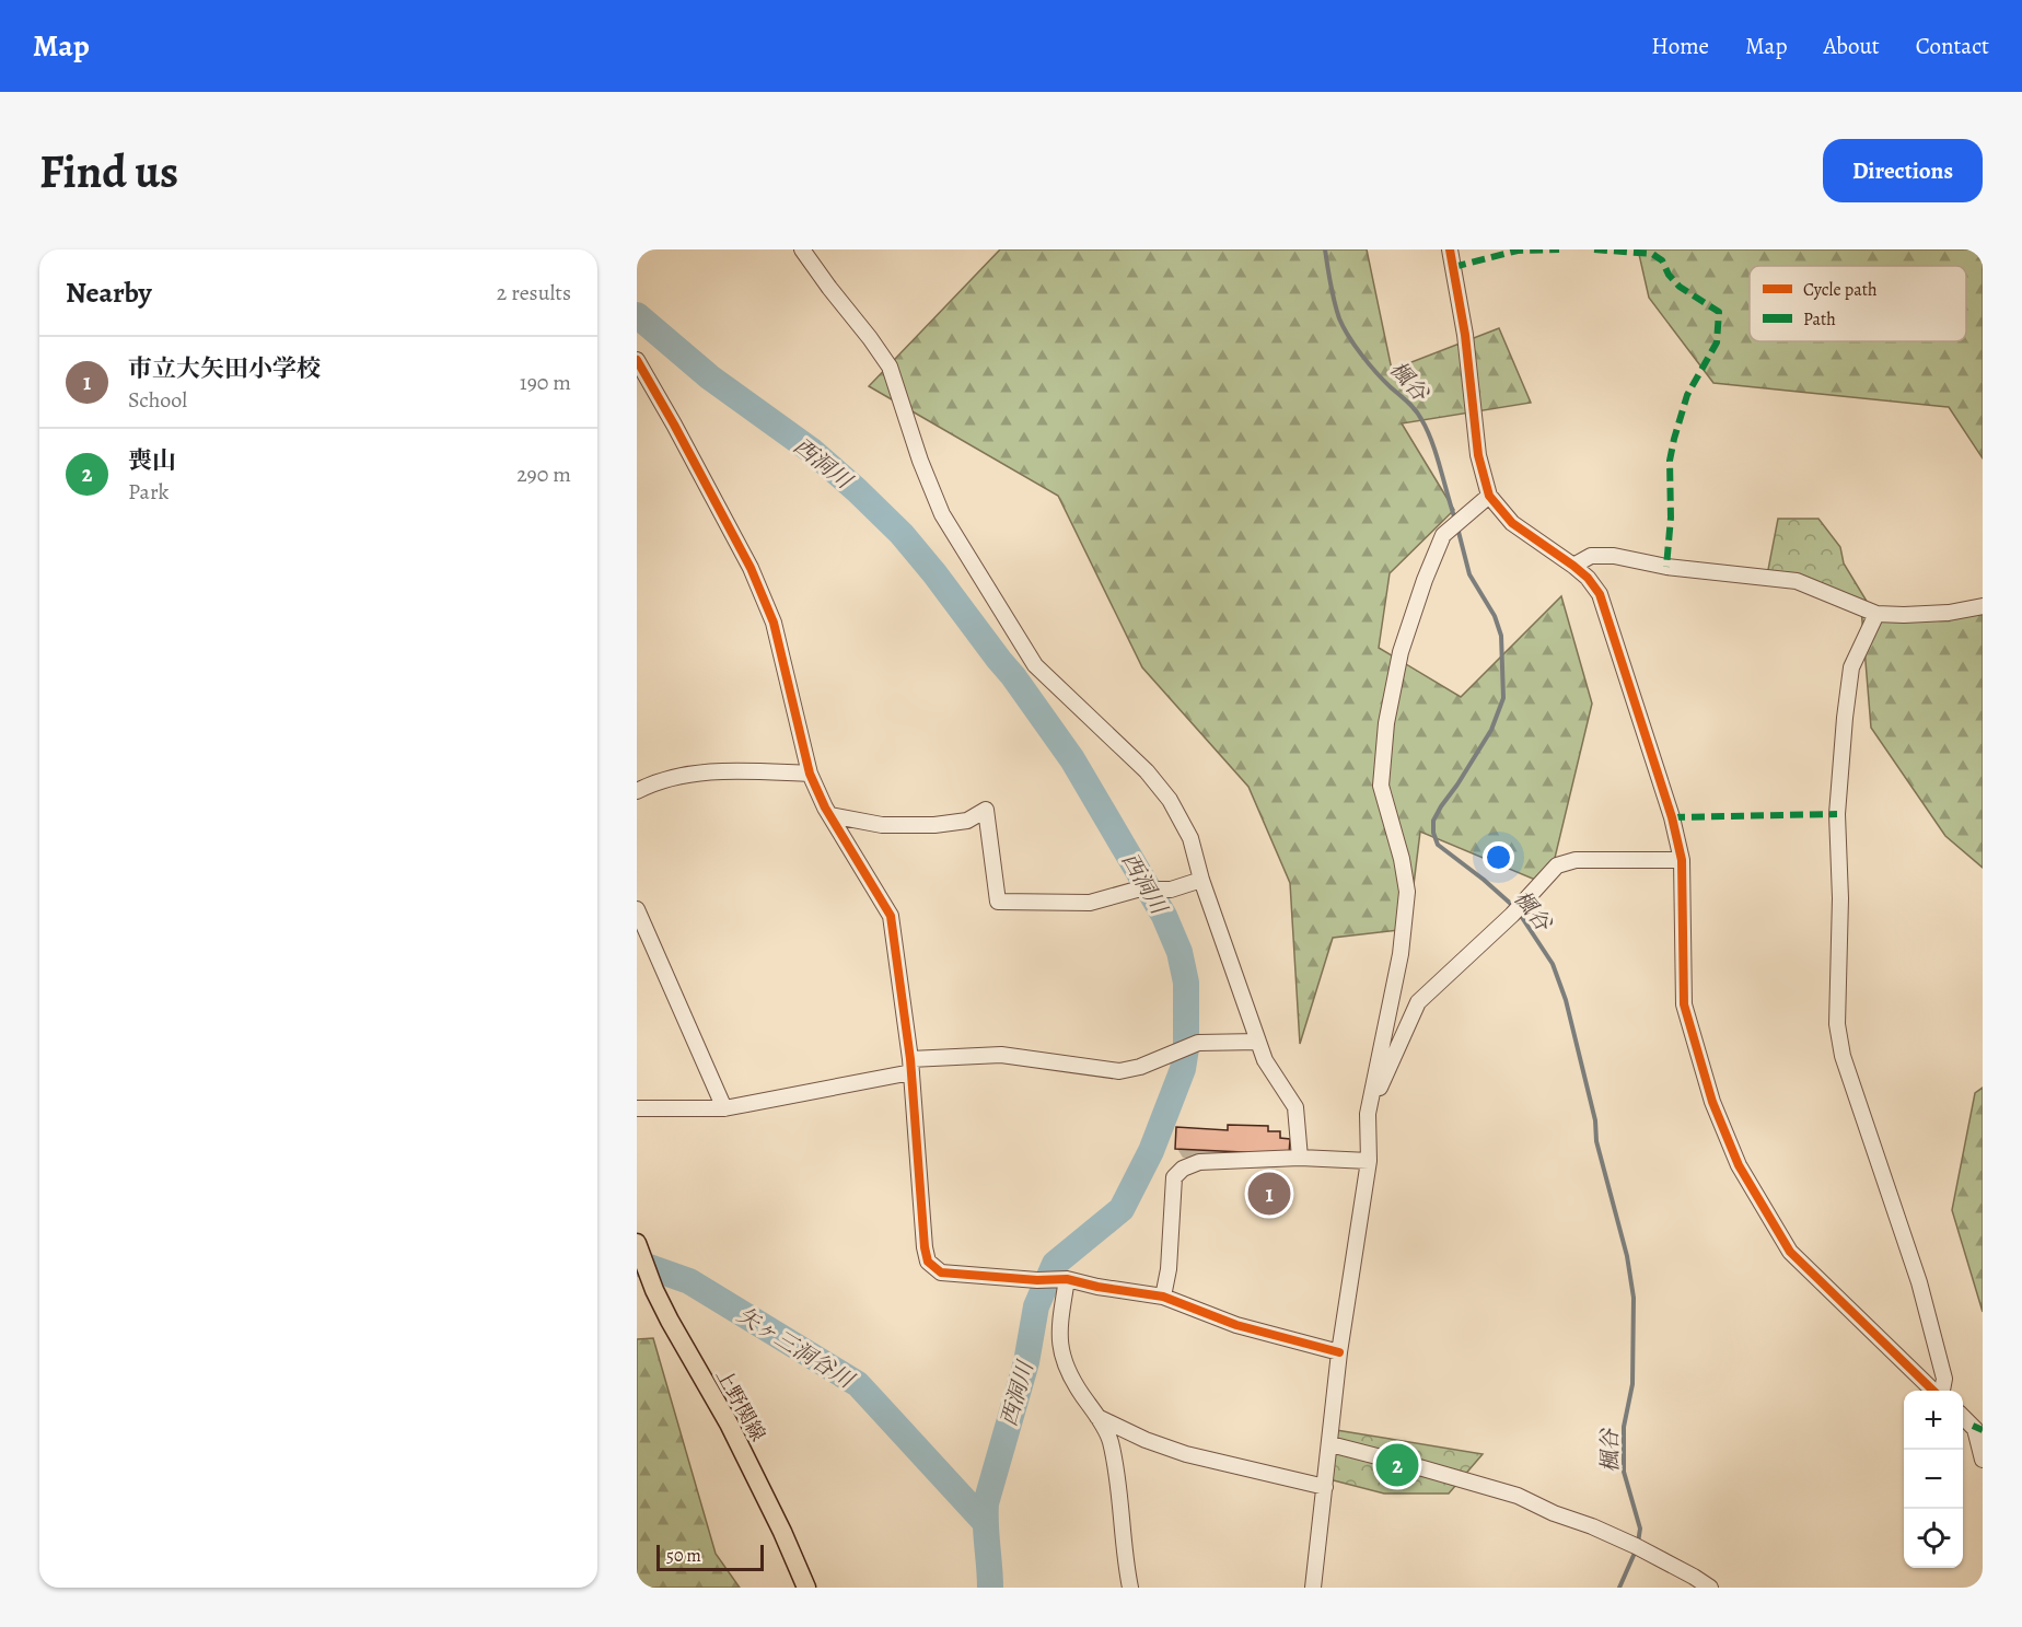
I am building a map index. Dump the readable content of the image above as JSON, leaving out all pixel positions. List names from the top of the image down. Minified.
{"streets":{"main road":["上野関線"]},"water":["楓谷","西洞川","矢ヶ三洞谷川"],"legend":["Cycle path","Path"],"scale_bar":"50 m","page":{"header":"Map","nav":["Home","Map","About","Contact"],"buttons":"Directions","title":"Find us","heading":["Nearby","2 results"],"list":[{"mark":"1","name":"市立大矢田小学校","note":"School","value":"190 m"},{"mark":"2","name":"喪山","note":"Park","value":"290 m"}],"pins":["1","2"],"map_buttons":["+","−"],"scale":"50 m"}}
